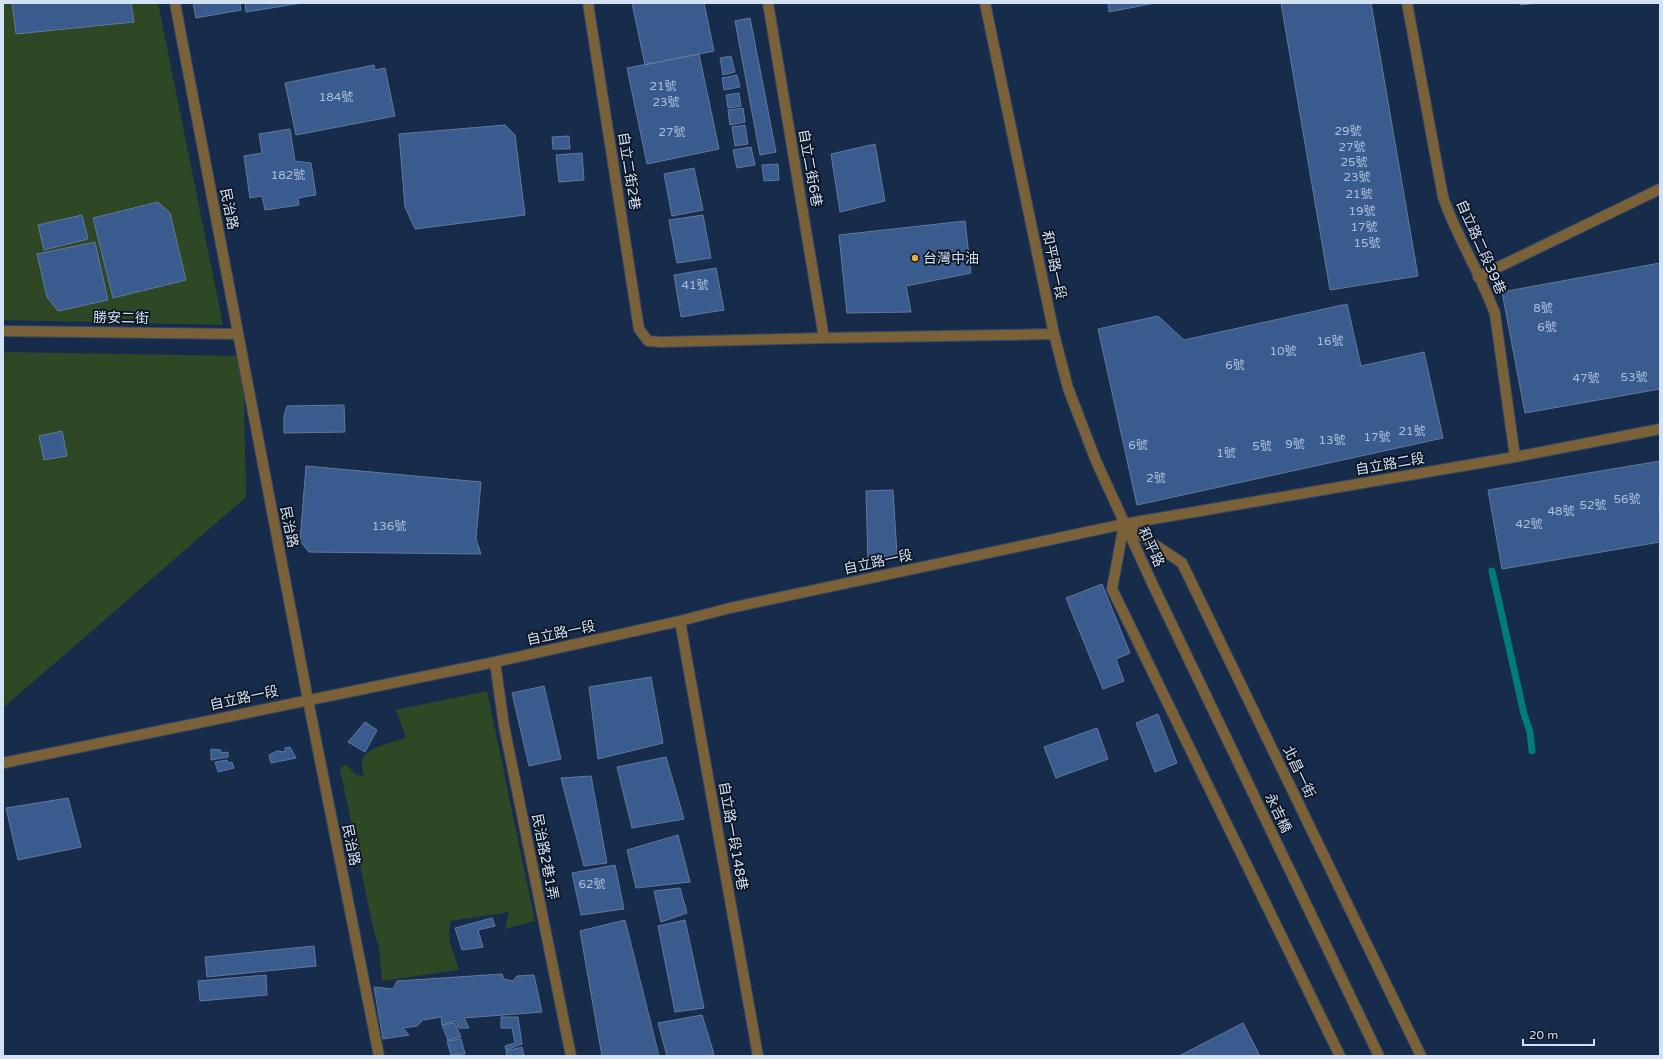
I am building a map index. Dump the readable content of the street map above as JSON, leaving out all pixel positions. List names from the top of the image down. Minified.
{"streets":{"street":["自立二街6巷","自立二街2巷","民治路","自立路二段39巷","和平路一段","勝安二街","自立路二段","和平路","自立路一段","北昌一街","永吉橋","自立路一段148巷","民治路2巷1弄"]},"crossings":[["自立二街6巷","自立二街2巷"],["民治路","勝安二街"],["民治路","自立路一段"],["自立路二段39巷","自立路二段"],["和平路一段","自立路二段"],["和平路一段","和平路"],["和平路一段","自立路一段"],["和平路一段","北昌一街"],["自立路二段","和平路"],["自立路二段","自立路一段"],["自立路二段","北昌一街"],["和平路","自立路一段"],["和平路","北昌一街"],["和平路","永吉橋"],["自立路一段","北昌一街"],["自立路一段","自立路一段148巷"],["自立路一段","民治路2巷1弄"]],"places":["台灣中油"],"house_numbers":["21號","184號","23號","29號","27號","27號","25號","182號","23號","21號","19號","17號","15號","41號","8號","6號","16號","10號","6號","53號","47號","21號","17號","13號","9號","6號","5號","1號","2號","56號","52號","48號","42號","136號","62號"],"scale_bar":"20 m"}
